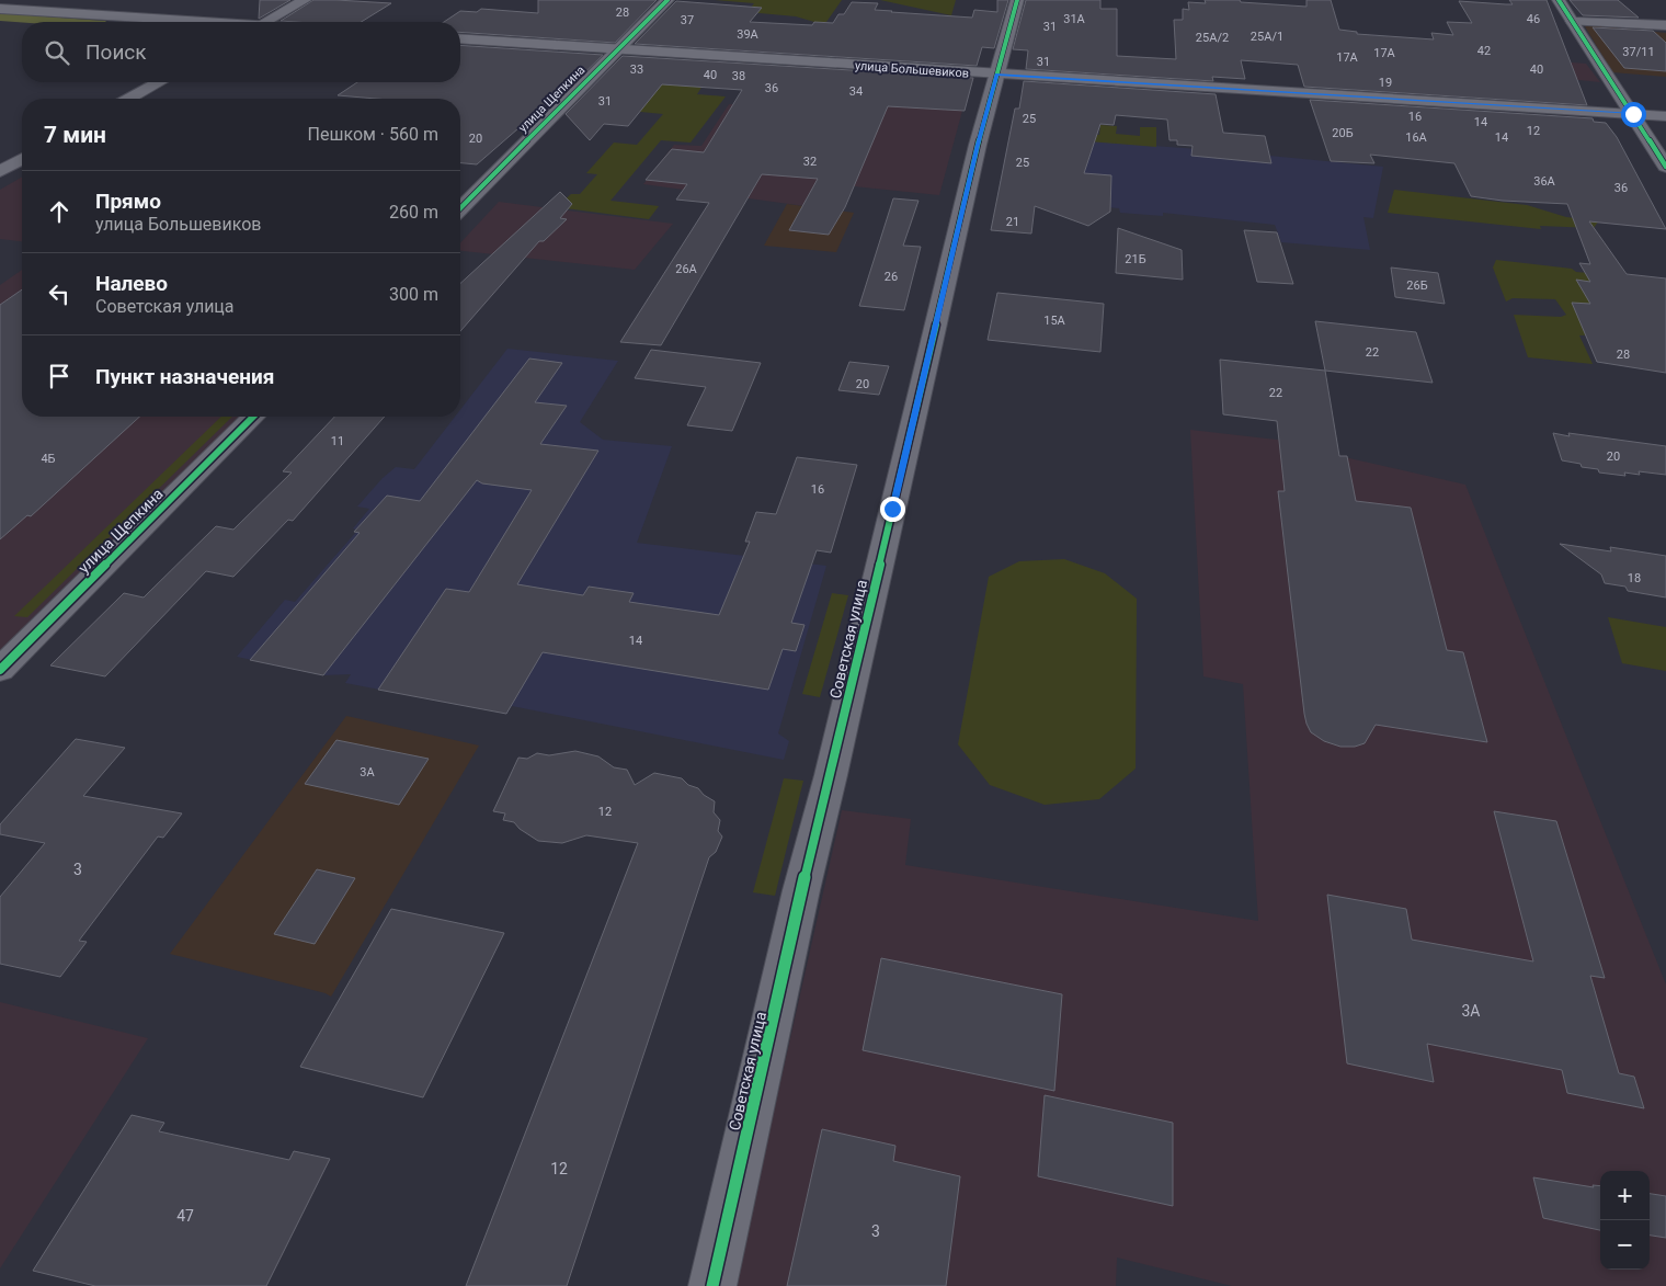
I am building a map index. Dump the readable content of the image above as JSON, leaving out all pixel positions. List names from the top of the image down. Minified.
{"streets":{"main road":["улица Большевиков"],"street":["улица Щепкина","Советская улица"]},"crossings":[["улица Большевиков","улица Щепкина"],["улица Большевиков","Советская улица"]],"house_numbers":["28","31А","46","37","31","39А","25А/1","25А/2","42","37/11","17А","17А","31","33","40","40","38","19","36","34","31","16","25","14","12","20Б","16А","14","20","32","25","36А","36","21","21Б","26А","26","26Б","15А","22","28","20","22","11","20","4Б","16","18","14","3А","12","3","3А","12","47","3"],"page":{"search":"Поиск","heading":["7 мин","Пешком · 560 m"],"list":[["Прямо","улица Большевиков","260 m"],["Налево","Советская улица","300 m"],"Пункт назначения"],"map_buttons":["+","−"]}}
